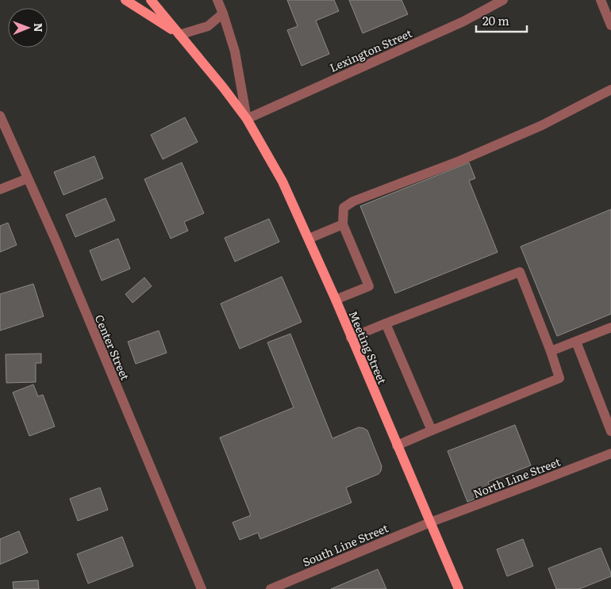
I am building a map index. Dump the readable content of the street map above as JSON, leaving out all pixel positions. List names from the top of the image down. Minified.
{"streets":{"main road":["Meeting Street"],"street":["Lexington Street","Center Street","North Line Street","South Line Street"]},"crossings":[["Lexington Street","Meeting Street"],["Meeting Street","North Line Street"],["Meeting Street","South Line Street"],["North Line Street","South Line Street"]],"scale_bar":"20 m","north":"right"}
